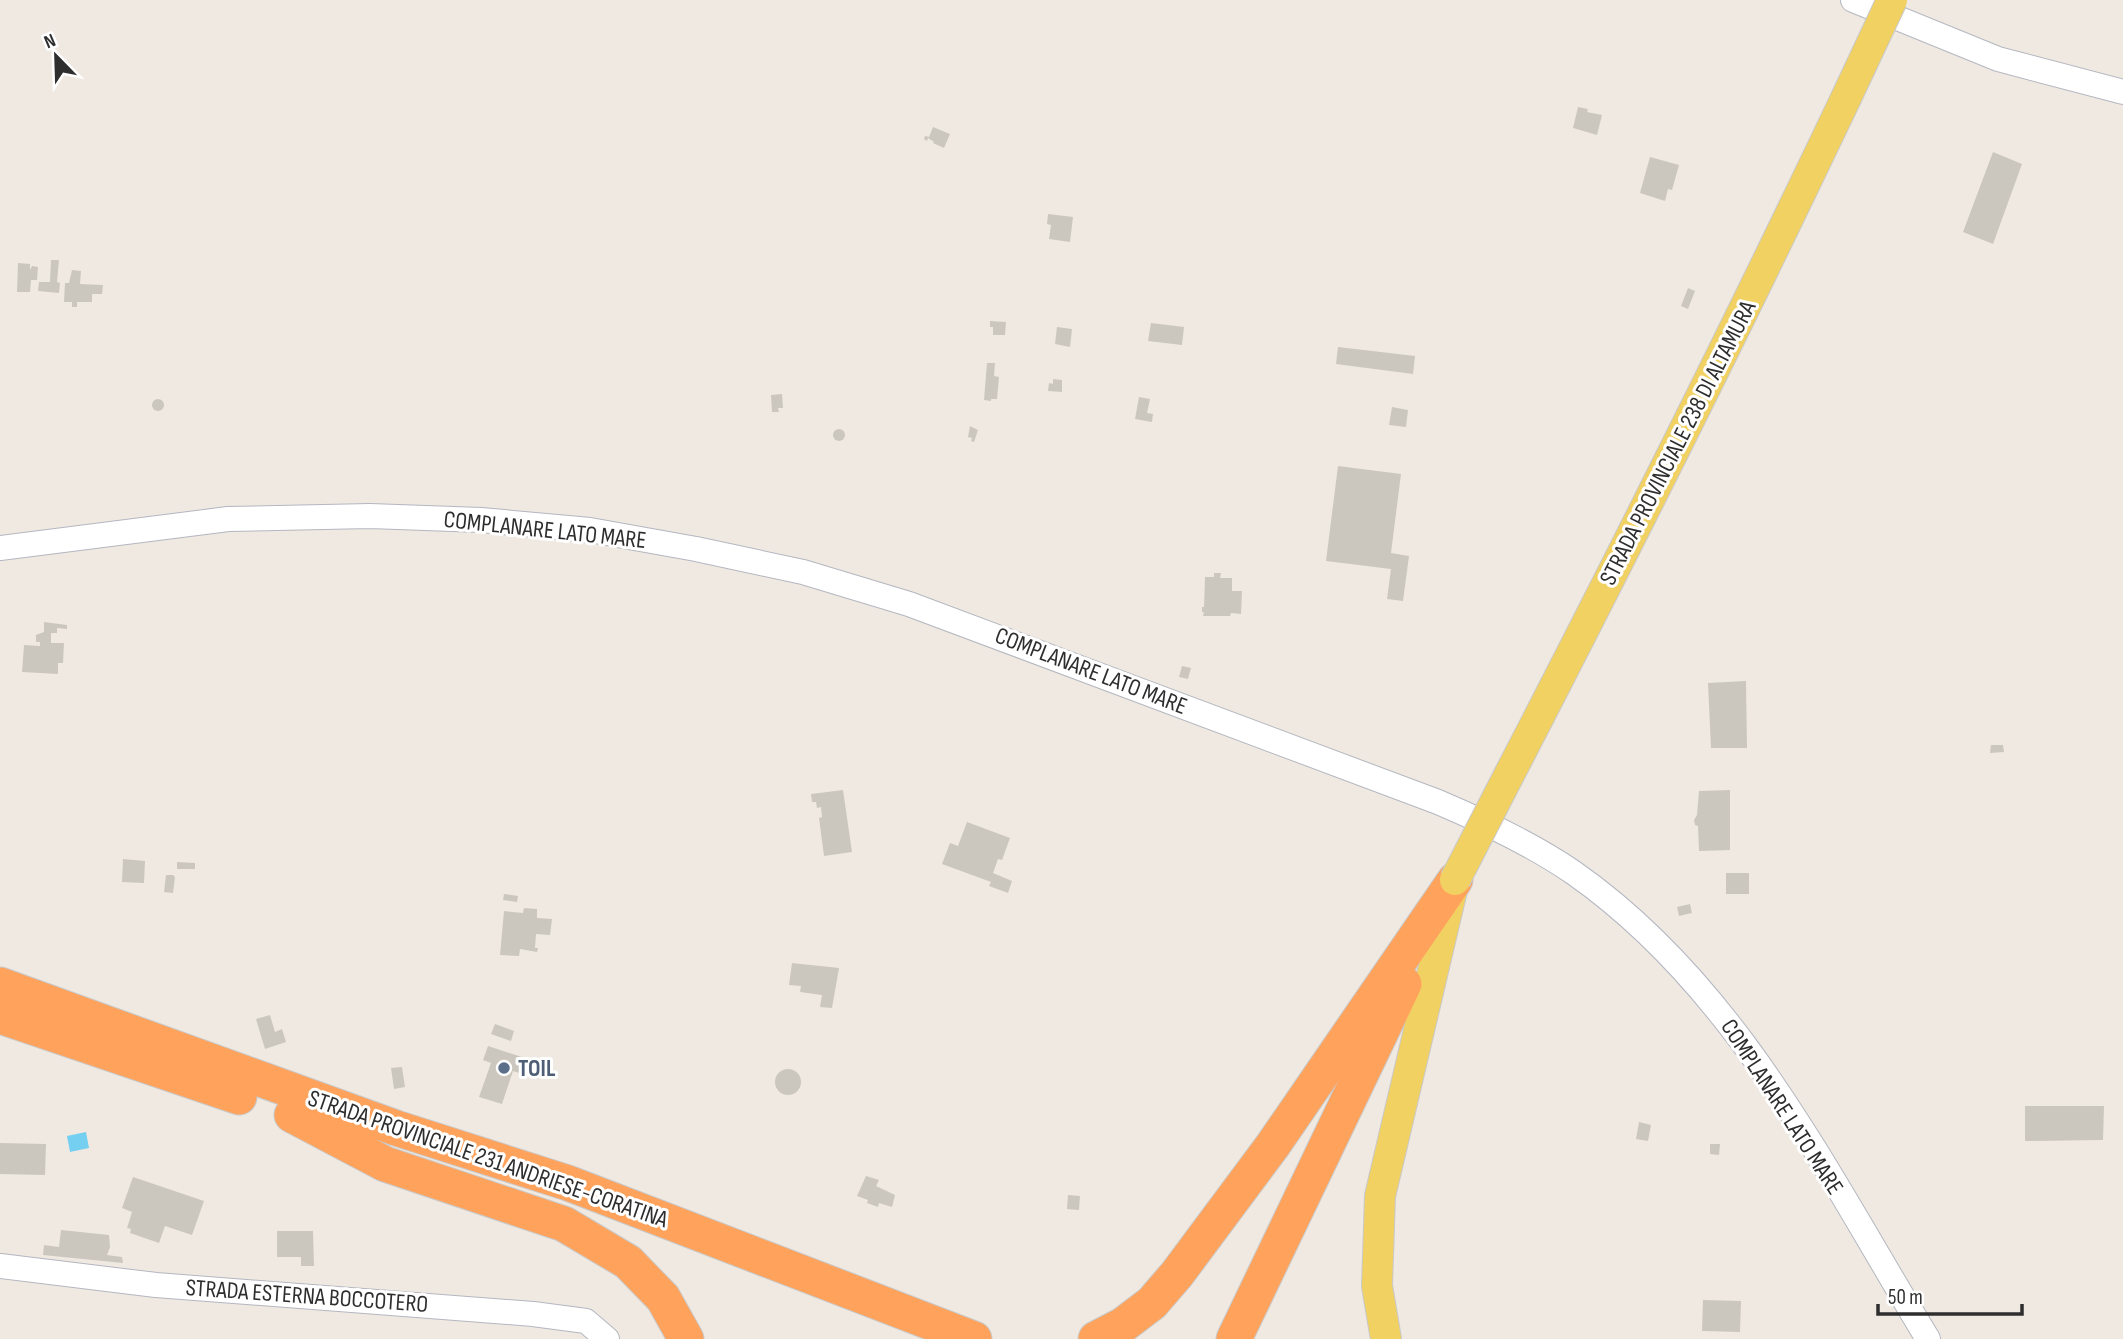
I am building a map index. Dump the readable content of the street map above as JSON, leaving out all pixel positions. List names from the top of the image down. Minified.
{"streets":{"highway":["STRADA PROVINCIALE 231 ANDRIESE-CORATINA"],"main road":["STRADA PROVINCIALE 238 DI ALTAMURA"],"street":["COMPLANARE LATO MARE","STRADA ESTERNA BOCCOTERO"]},"places":["TOIL"],"scale_bar":"50 m","north":"top left"}
